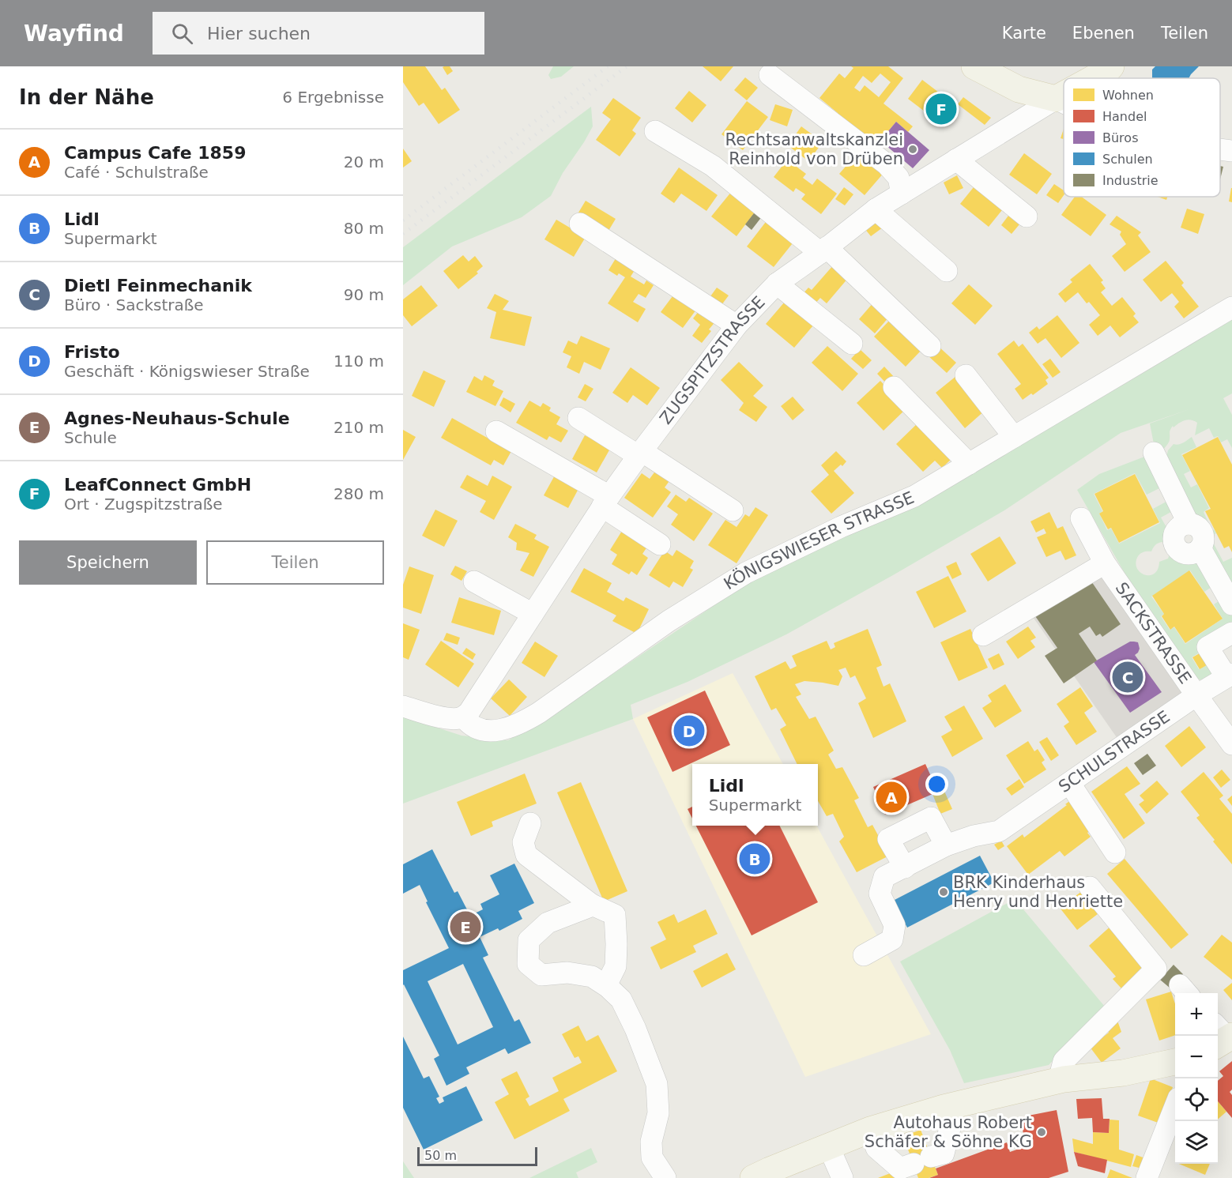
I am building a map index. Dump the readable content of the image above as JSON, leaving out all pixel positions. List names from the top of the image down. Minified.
{"streets":{"street":["ZUGSPITZSTRASSE","KÖNIGSWIESER STRASSE","SACKSTRASSE","SCHULSTRASSE"]},"crossings":[["ZUGSPITZSTRASSE","KÖNIGSWIESER STRASSE"],["SACKSTRASSE","SCHULSTRASSE"]],"places":["Rechtsanwaltskanzlei Reinhold von Drüben","BRK Kinderhaus Henry und Henriette","Autohaus Robert Schäfer & Söhne KG"],"legend":["Wohnen","Handel","Büros","Schulen","Industrie"],"scale_bar":"50 m","page":{"header":"Wayfind","search":"Hier suchen","nav":["Karte","Ebenen","Teilen"],"heading":["In der Nähe","6 Ergebnisse"],"pins":["F","C","D","A","B","E"],"list":[{"mark":"A","name":"Campus Cafe 1859","note":"Café · Schulstraße","value":"20 m"},{"mark":"B","name":"Lidl","note":"Supermarkt","value":"80 m"},{"mark":"C","name":"Dietl Feinmechanik","note":"Büro · Sackstraße","value":"90 m"},{"mark":"D","name":"Fristo","note":"Geschäft · Königswieser Straße","value":"110 m"},{"mark":"E","name":"Agnes-Neuhaus-Schule","note":"Schule","value":"210 m"},{"mark":"F","name":"LeafConnect GmbH","note":"Ort · Zugspitzstraße","value":"280 m"}],"buttons":["Speichern","Teilen"],"popup":["Lidl","Supermarkt"],"map_buttons":["+","−"],"scale":"50 m"}}
